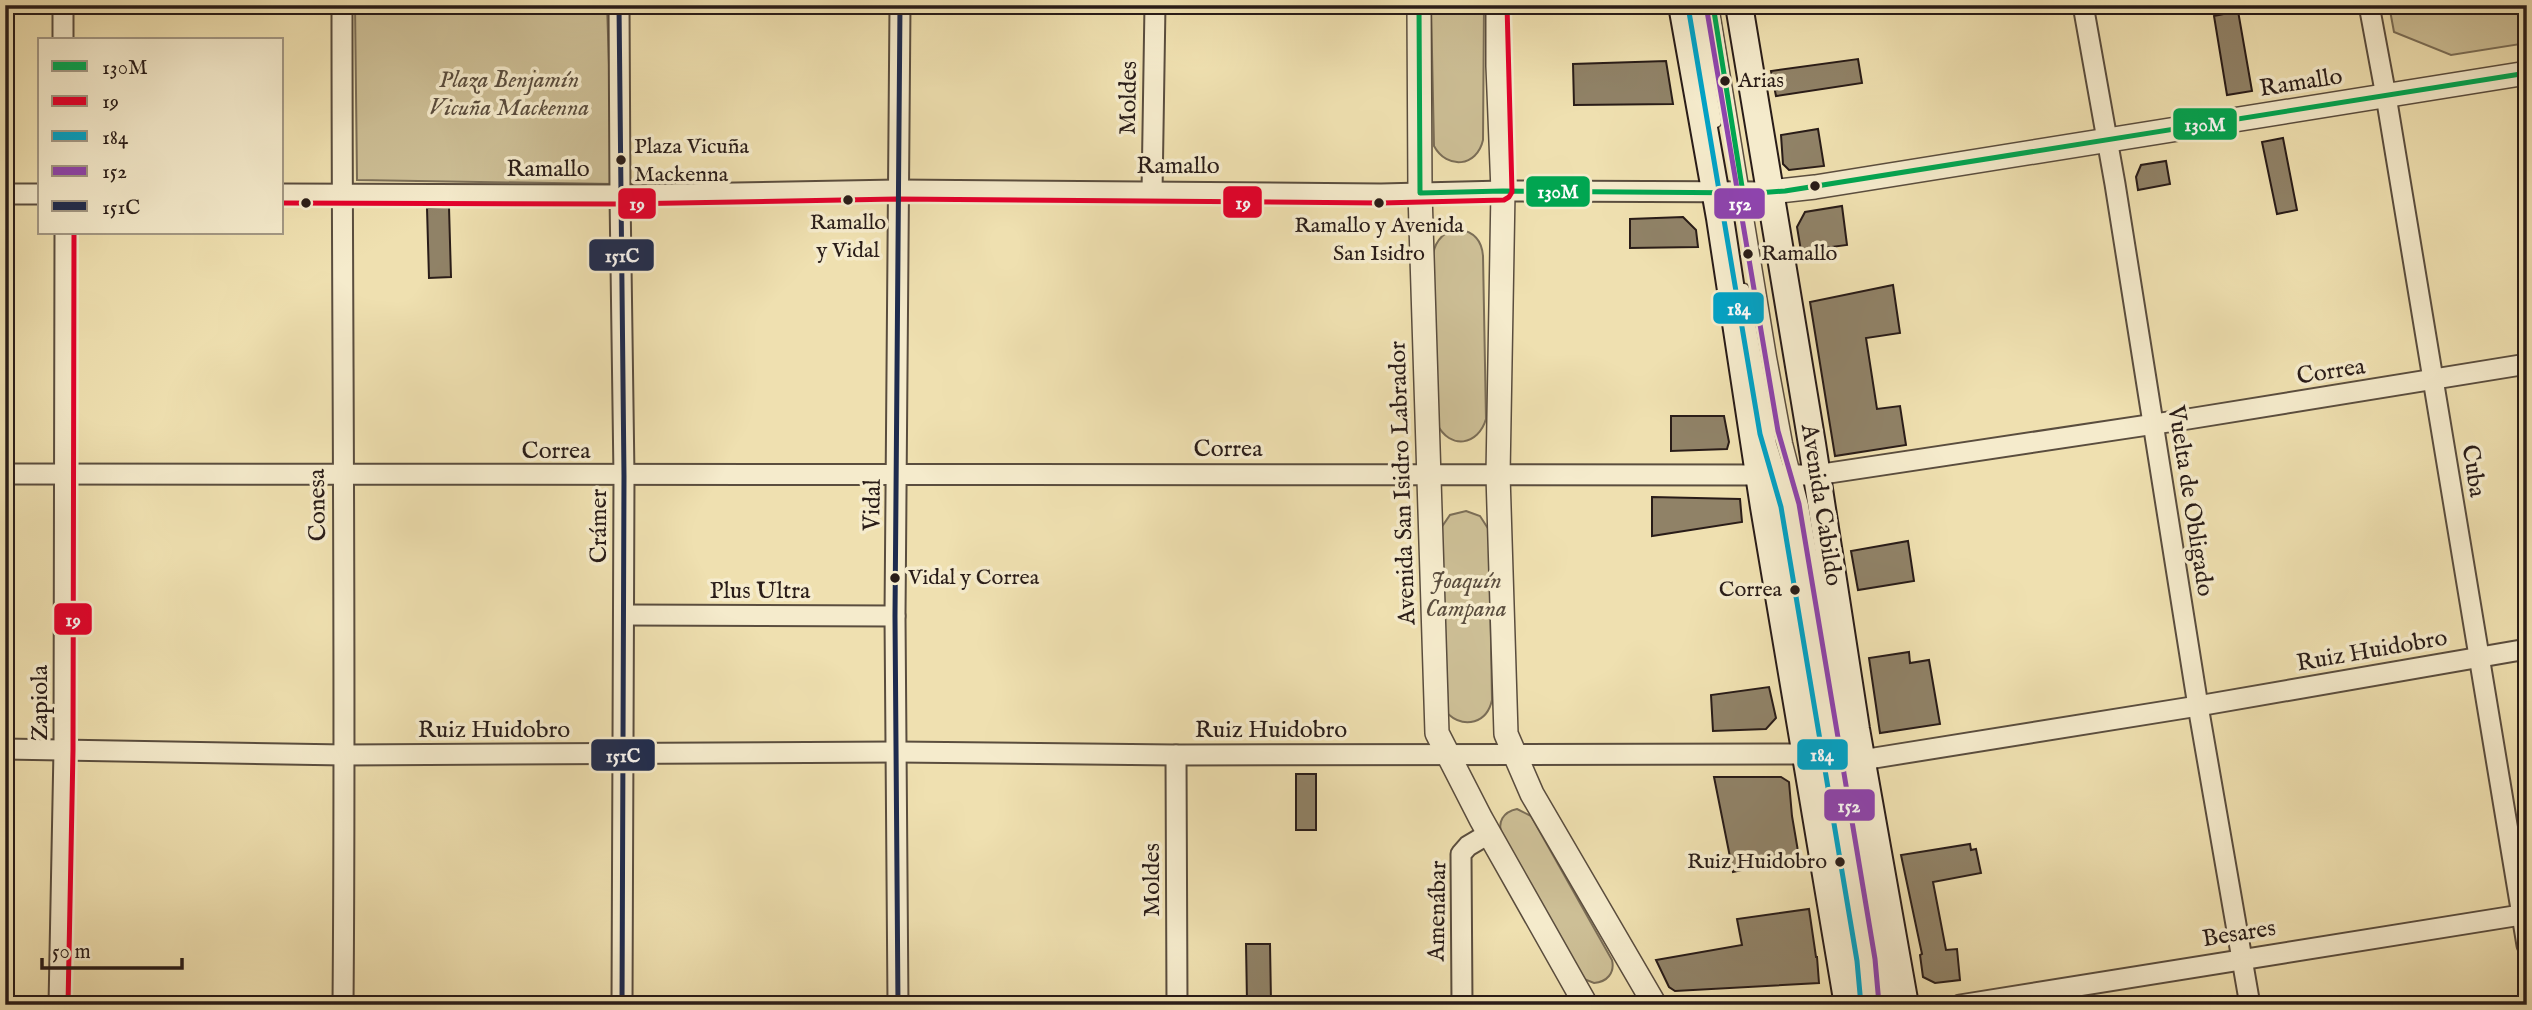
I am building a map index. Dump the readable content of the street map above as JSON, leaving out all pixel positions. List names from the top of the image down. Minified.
{"streets":{"main road":["Avenida Cabildo"],"street":["Ramallo","Moldes","Correa","Cuba","Avenida San Isidro Labrador","Vuelta de Obligado","Conesa","Vidal","Crámer","Plus Ultra","Ruiz Huidobro","Zapiola","Amenábar","Besares"]},"crossings":[["Ramallo","Moldes"],["Ramallo","Cuba"],["Ramallo","Avenida San Isidro Labrador"],["Ramallo","Vuelta de Obligado"],["Ramallo","Conesa"],["Ramallo","Vidal"],["Ramallo","Avenida Cabildo"],["Ramallo","Crámer"],["Moldes","Ruiz Huidobro"],["Correa","Cuba"],["Correa","Avenida San Isidro Labrador"],["Correa","Vuelta de Obligado"],["Correa","Conesa"],["Correa","Vidal"],["Correa","Avenida Cabildo"],["Correa","Crámer"],["Correa","Zapiola"],["Cuba","Ruiz Huidobro"],["Cuba","Besares"],["Avenida San Isidro Labrador","Ruiz Huidobro"],["Avenida San Isidro Labrador","Amenábar"],["Vuelta de Obligado","Ruiz Huidobro"],["Vuelta de Obligado","Besares"],["Conesa","Ruiz Huidobro"],["Vidal","Plus Ultra"],["Vidal","Ruiz Huidobro"],["Avenida Cabildo","Ruiz Huidobro"],["Crámer","Plus Ultra"],["Crámer","Ruiz Huidobro"],["Ruiz Huidobro","Zapiola"]],"parks":["Plaza Benjamín Vicuña Mackenna","Joaquín Campana"],"places":["Arias","Plaza Vicuña Mackenna","Ramallo y Vidal","Ramallo y Avenida San Isidro","Ramallo","Vidal y Correa","Correa","Ruiz Huidobro"],"lines":["transit line 130M","transit line 19","transit line 152","transit line 151C","transit line 184"],"legend":["130M","19","184","152","151C"],"scale_bar":"50 m"}
